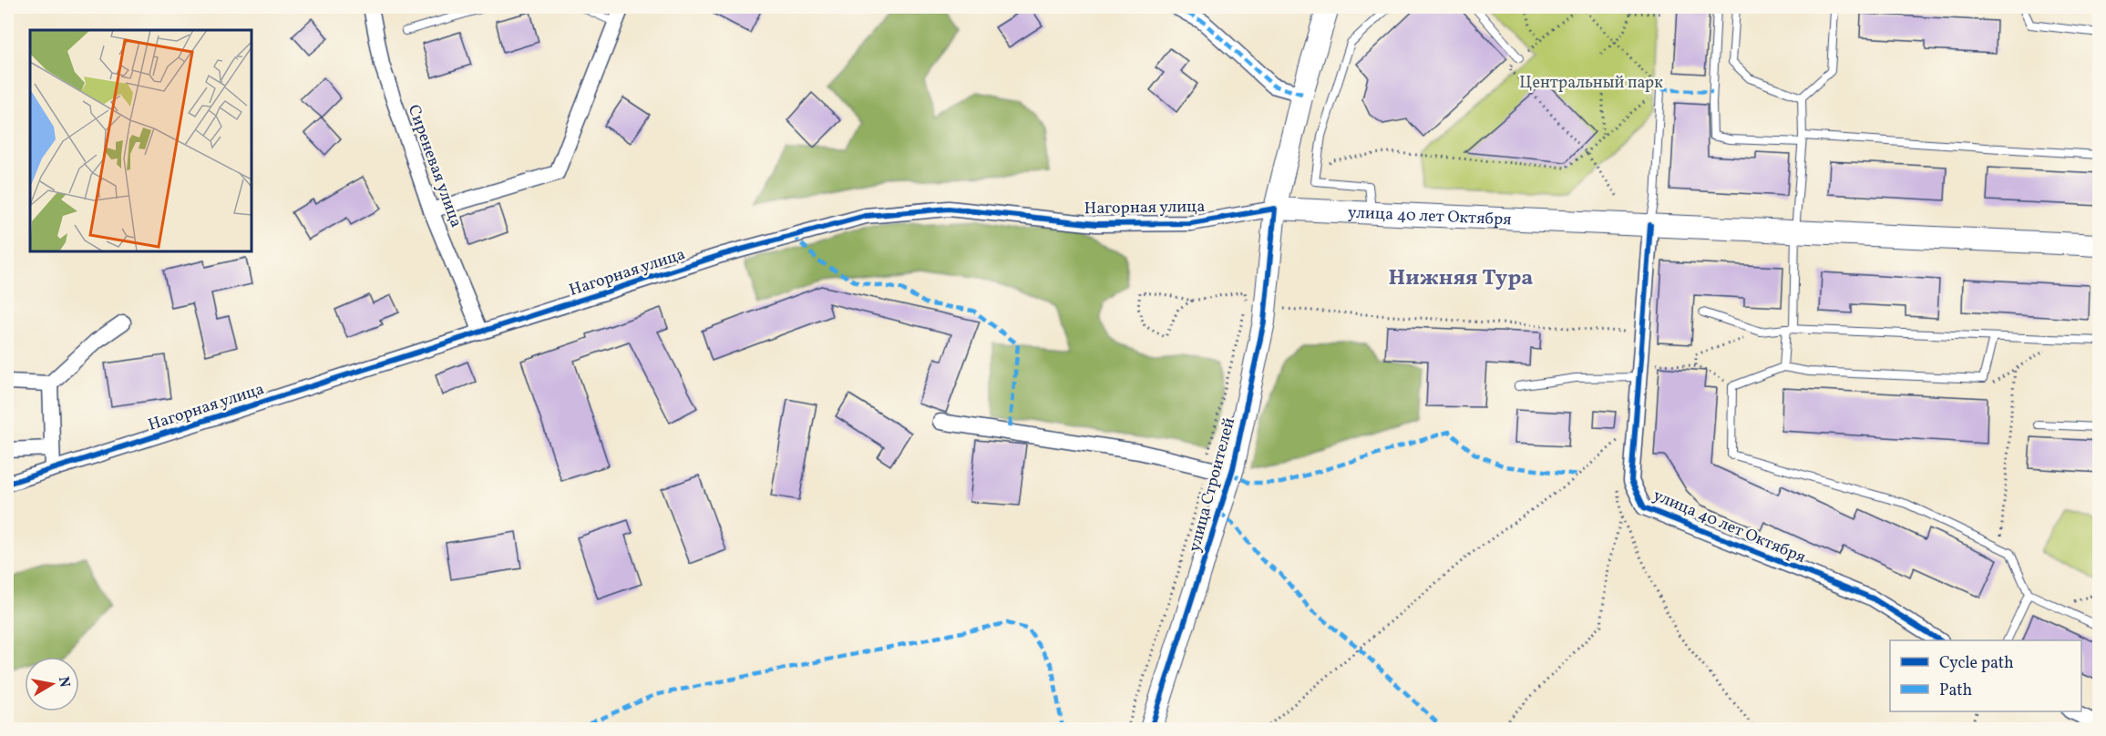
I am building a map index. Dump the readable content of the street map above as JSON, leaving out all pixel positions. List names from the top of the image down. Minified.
{"streets":{"main road":["улица 40 лет Октября","улица Строителей"],"street":["Сиреневая улица","Нагорная улица"]},"crossings":[["Сиреневая улица","Нагорная улица"],["Нагорная улица","улица 40 лет Октября"],["Нагорная улица","улица Строителей"],["улица 40 лет Октября","улица Строителей"]],"districts":["Нижняя Тура"],"parks":["Центральный парк"],"legend":["Cycle path","Path"],"north":"right"}
